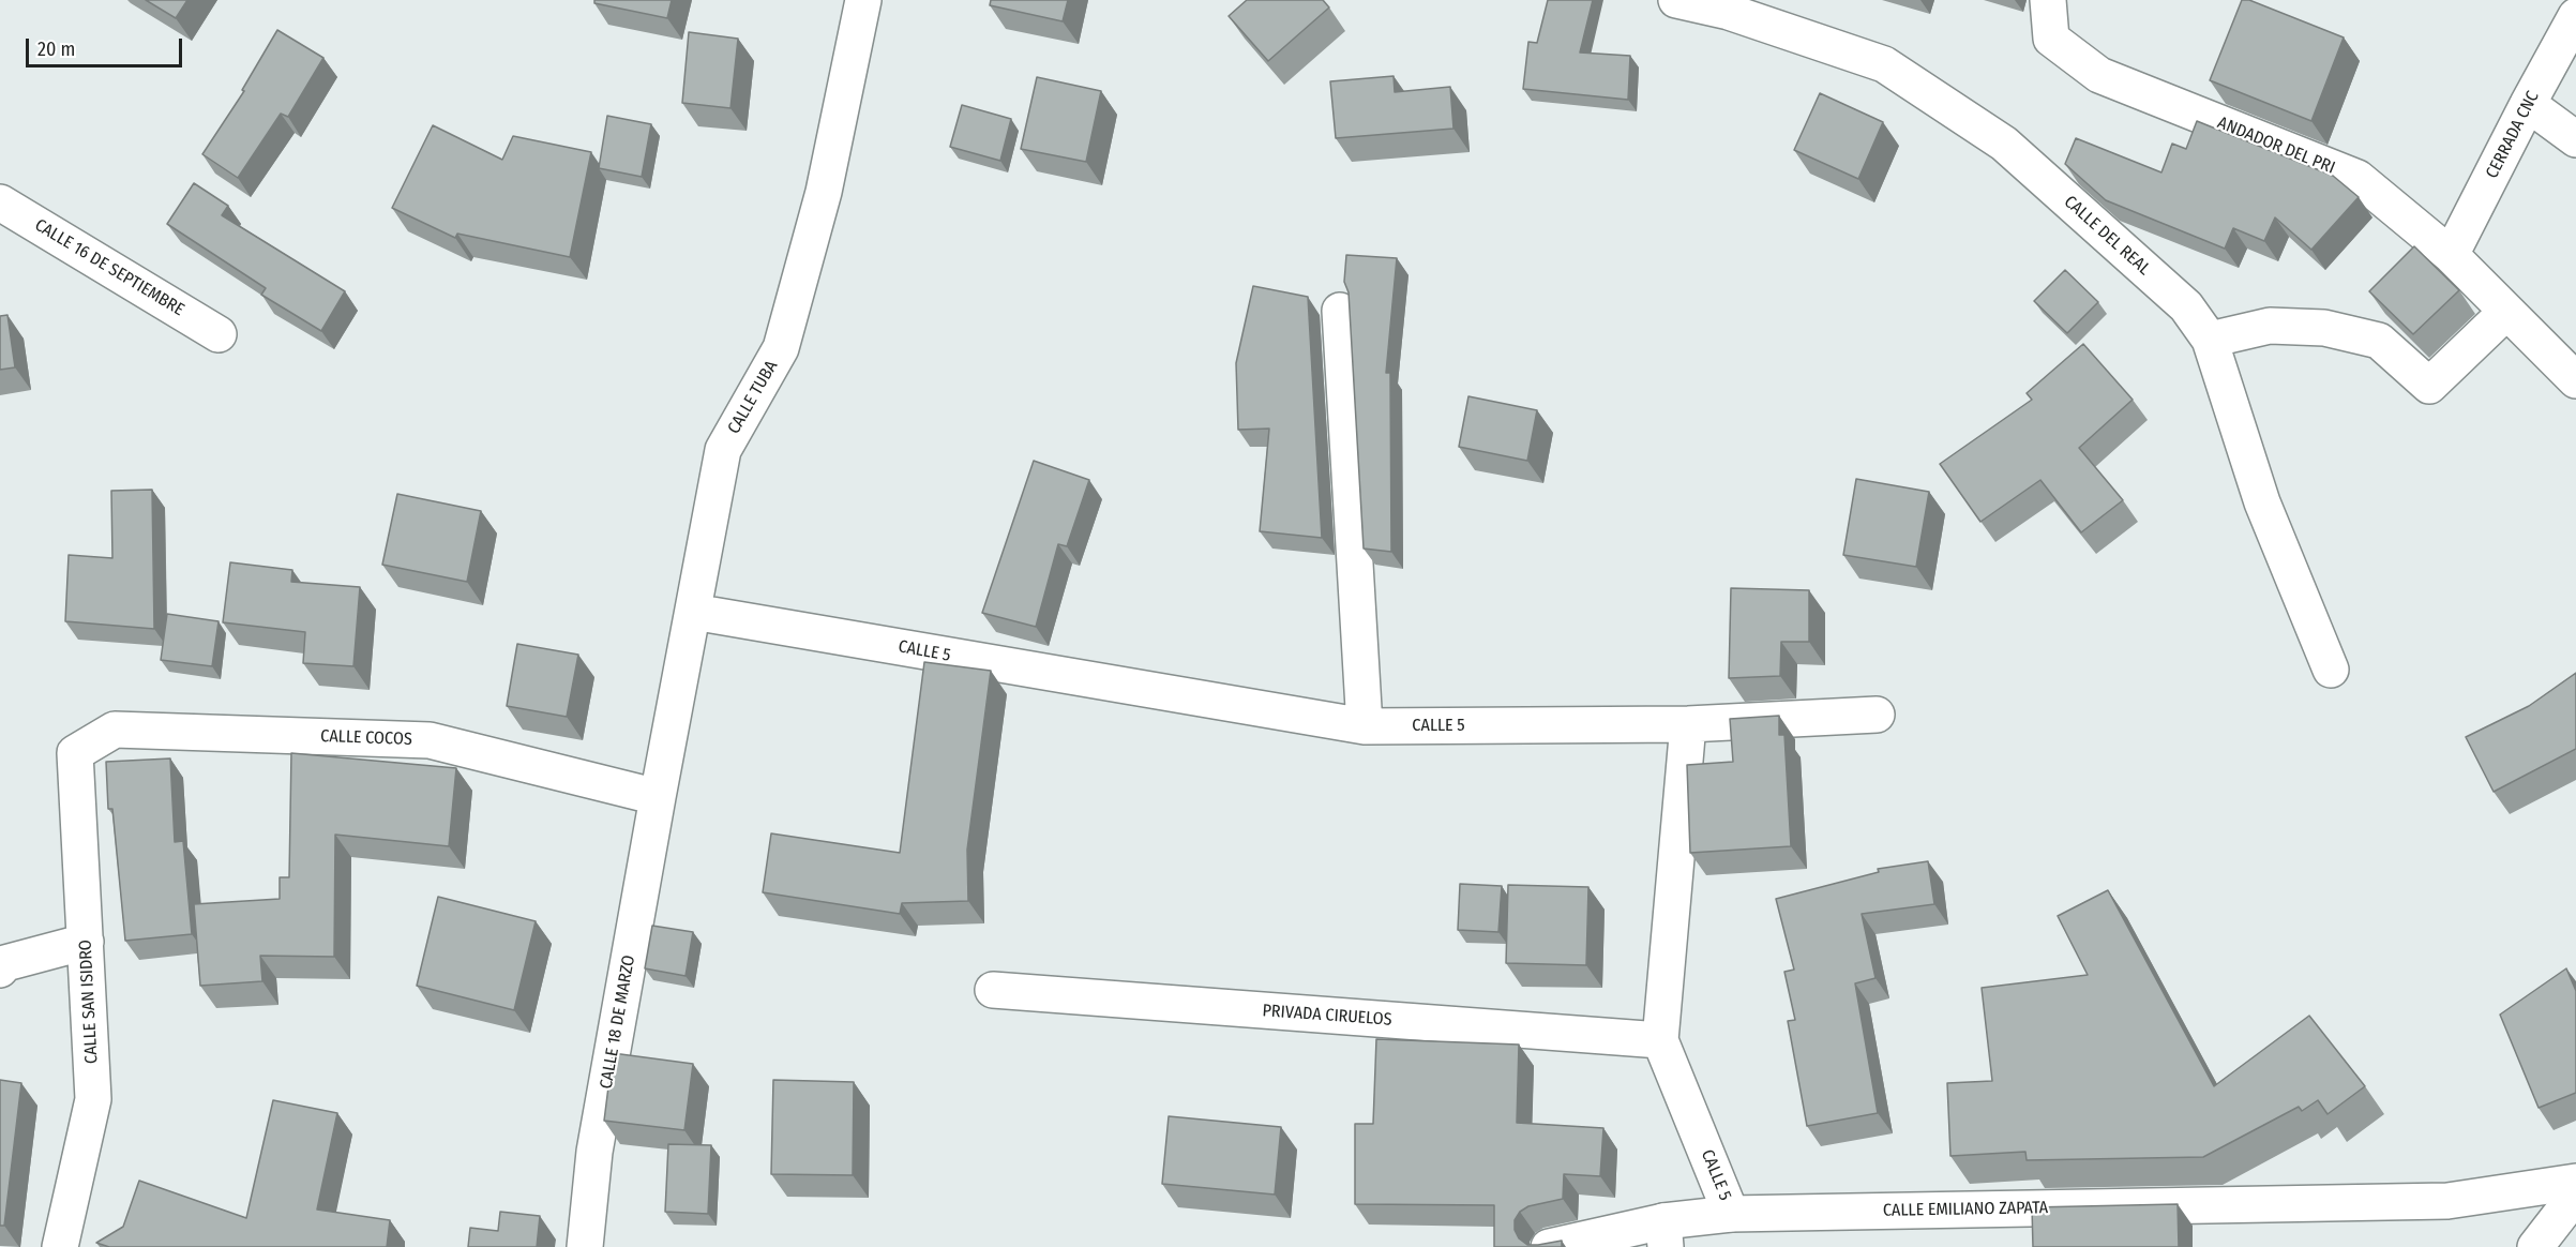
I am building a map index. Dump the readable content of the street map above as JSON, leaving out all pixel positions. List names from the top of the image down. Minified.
{"streets":{"street":["CERRADA CNC","ANDADOR DEL PRI","CALLE DEL REAL","CALLE 16 DE SEPTIEMBRE","CALLE TUBA","CALLE 5","CALLE COCOS","CALLE SAN ISIDRO","PRIVADA CIRUELOS","CALLE 18 DE MARZO","CALLE EMILIANO ZAPATA"]},"crossings":[["CERRADA CNC","ANDADOR DEL PRI"],["CALLE TUBA","CALLE 5"],["CALLE TUBA","CALLE COCOS"],["CALLE TUBA","CALLE 18 DE MARZO"],["CALLE 5","PRIVADA CIRUELOS"],["CALLE 5","CALLE EMILIANO ZAPATA"],["CALLE COCOS","CALLE SAN ISIDRO"],["CALLE COCOS","CALLE 18 DE MARZO"]],"scale_bar":"20 m"}
